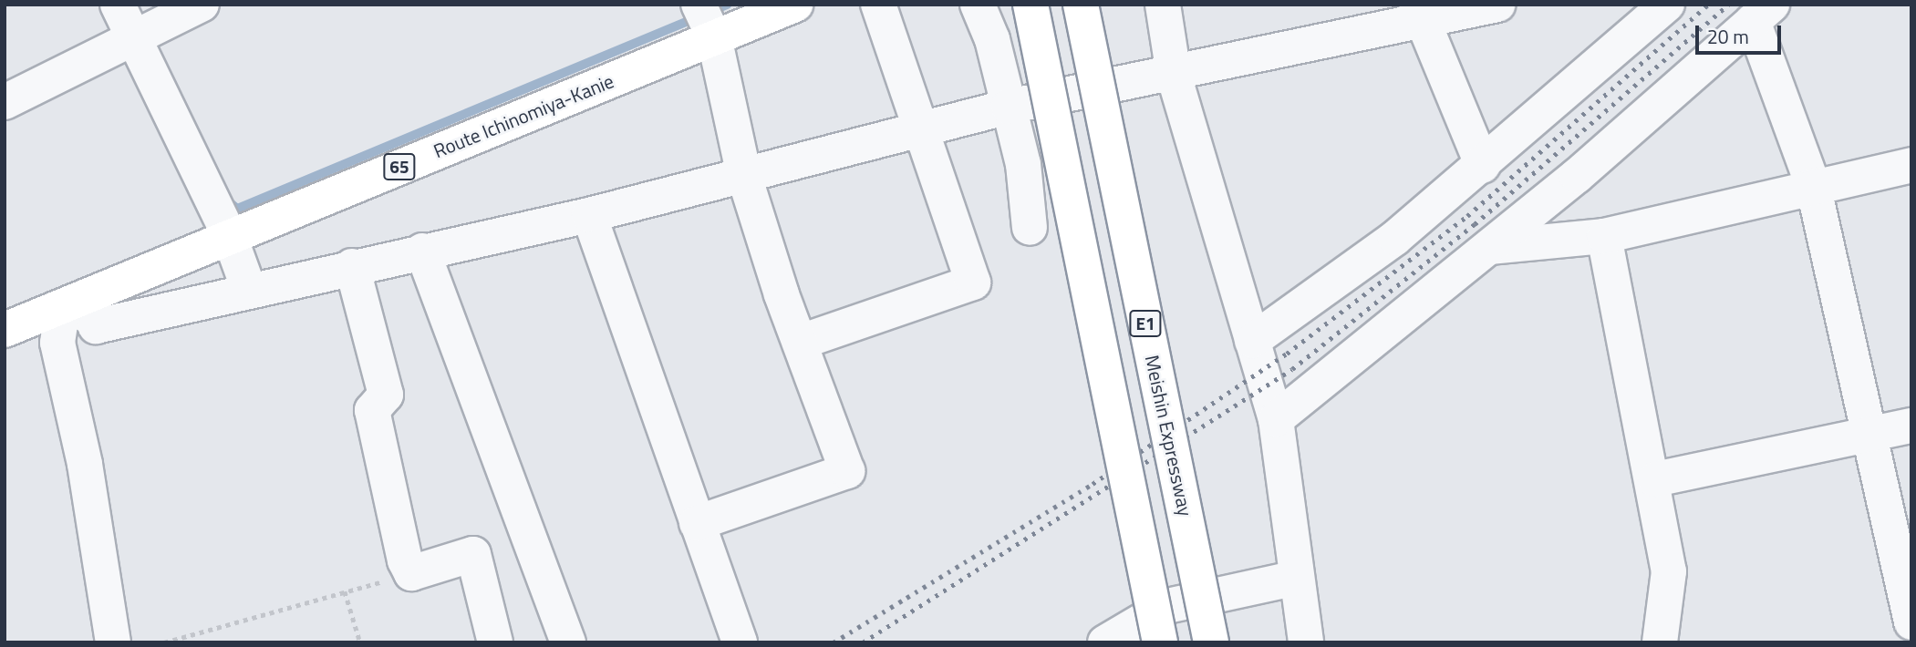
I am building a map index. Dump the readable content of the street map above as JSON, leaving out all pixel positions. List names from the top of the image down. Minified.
{"streets":{"main road":["Route Ichinomiya-Kanie","65","E1","Meishin Expressway"]},"scale_bar":"20 m"}
